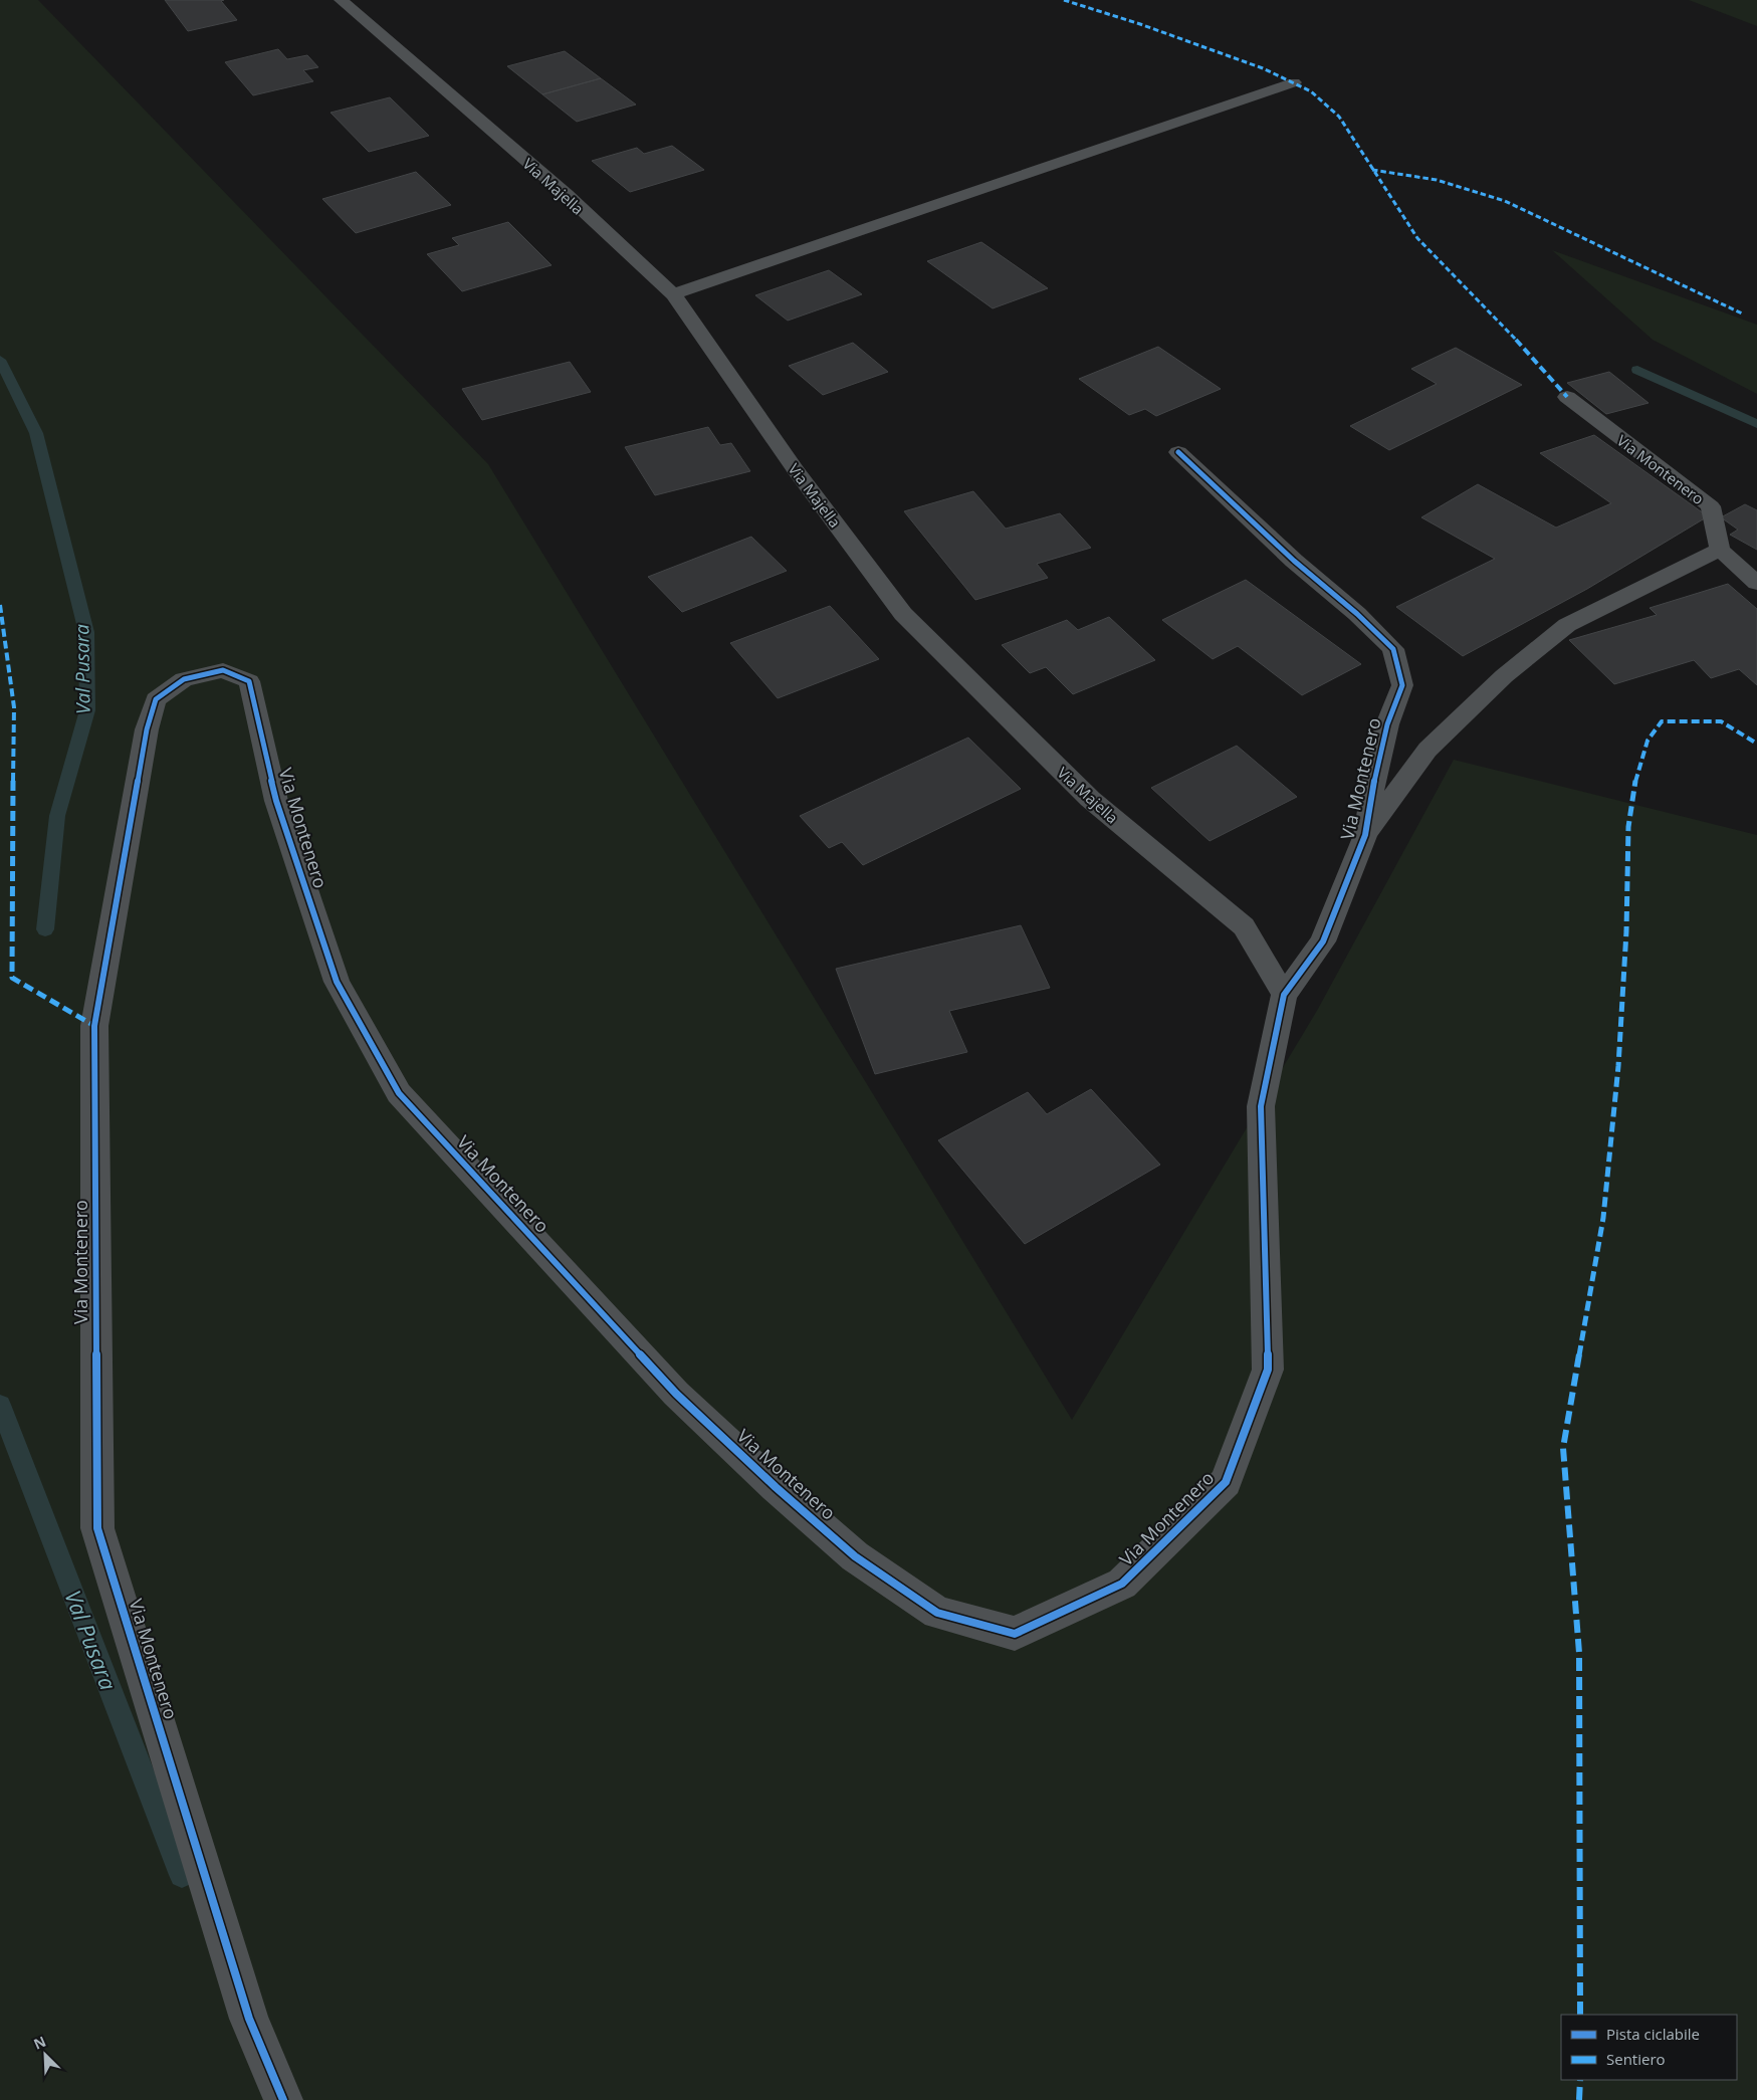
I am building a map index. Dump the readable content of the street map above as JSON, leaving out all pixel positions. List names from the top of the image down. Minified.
{"streets":{"street":["Via Majella","Via Montenero"]},"crossings":[["Via Majella","Via Montenero"]],"water":["Val Pusara"],"legend":["Pista ciclabile","Sentiero"],"north":"top left"}
